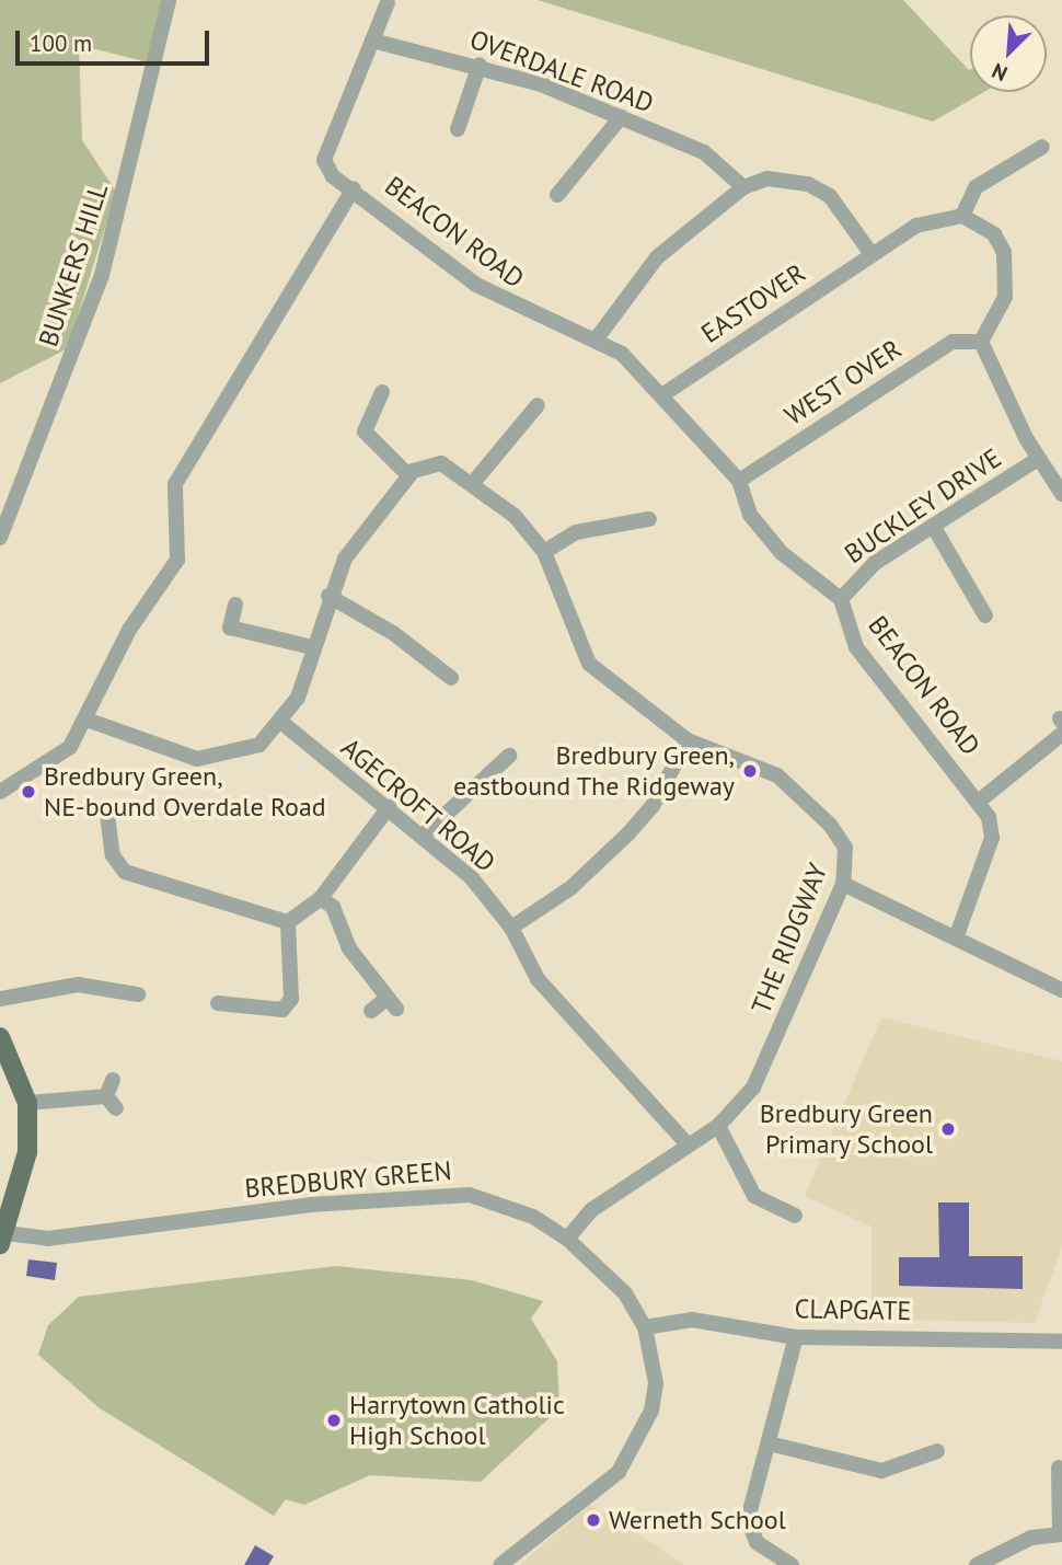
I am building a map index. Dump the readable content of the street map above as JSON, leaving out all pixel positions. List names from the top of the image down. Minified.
{"streets":{"street":["OVERDALE ROAD","BEACON ROAD","BUNKERS HILL","EASTOVER","WEST OVER","BUCKLEY DRIVE","AGECROFT ROAD","THE RIDGWAY","BREDBURY GREEN","CLAPGATE"]},"crossings":[["BEACON ROAD","EASTOVER"],["BEACON ROAD","WEST OVER"],["BEACON ROAD","BUCKLEY DRIVE"],["AGECROFT ROAD","THE RIDGWAY"],["THE RIDGWAY","BREDBURY GREEN"],["BREDBURY GREEN","CLAPGATE"]],"places":["Bredbury Green, eastbound The Ridgeway","Bredbury Green, NE-bound Overdale Road","Bredbury Green Primary School","Harrytown Catholic High School","Werneth School"],"scale_bar":"100 m","north":"bottom left"}
